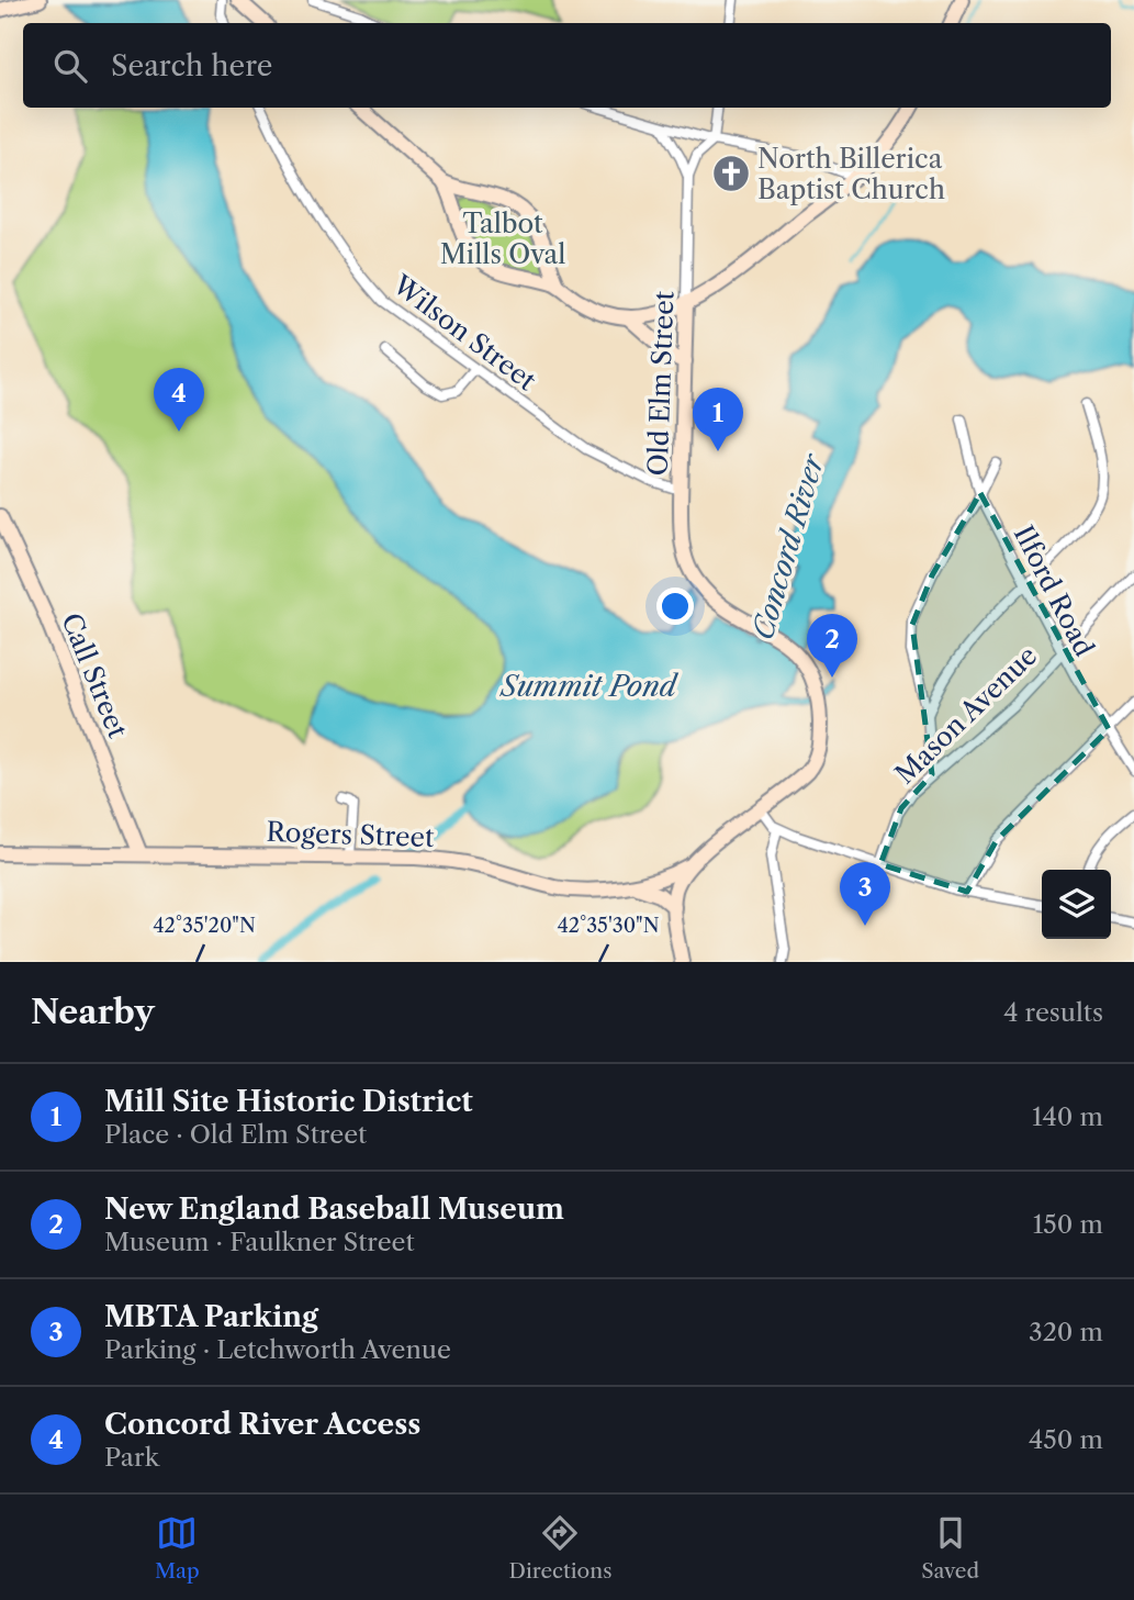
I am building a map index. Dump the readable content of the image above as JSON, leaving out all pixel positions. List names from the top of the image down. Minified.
{"streets":{"main road":["Old Elm Street","Call Street","Rogers Street"],"street":["Wilson Street","Ilford Road","Mason Avenue"]},"crossings":[["Wilson Street","Old Elm Street"],["Ilford Road","Mason Avenue"],["Call Street","Rogers Street"]],"water":["Concord River","Summit Pond"],"parks":["Talbot Mills Oval"],"places":{"church":["North Billerica Baptist Church"]},"page":{"search":"Search here","pins":["4","1","2","3"],"heading":["Nearby","4 results"],"list":[{"mark":"1","name":"Mill Site Historic District","note":"Place · Old Elm Street","value":"140 m"},{"mark":"2","name":"New England Baseball Museum","note":"Museum · Faulkner Street","value":"150 m"},{"mark":"3","name":"MBTA Parking","note":"Parking · Letchworth Avenue","value":"320 m"},{"mark":"4","name":"Concord River Access","note":"Park","value":"450 m"}],"nav":["Map","Directions","Saved"]},"coordinates":["42°35'20\"N","42°35'30\"N"]}
